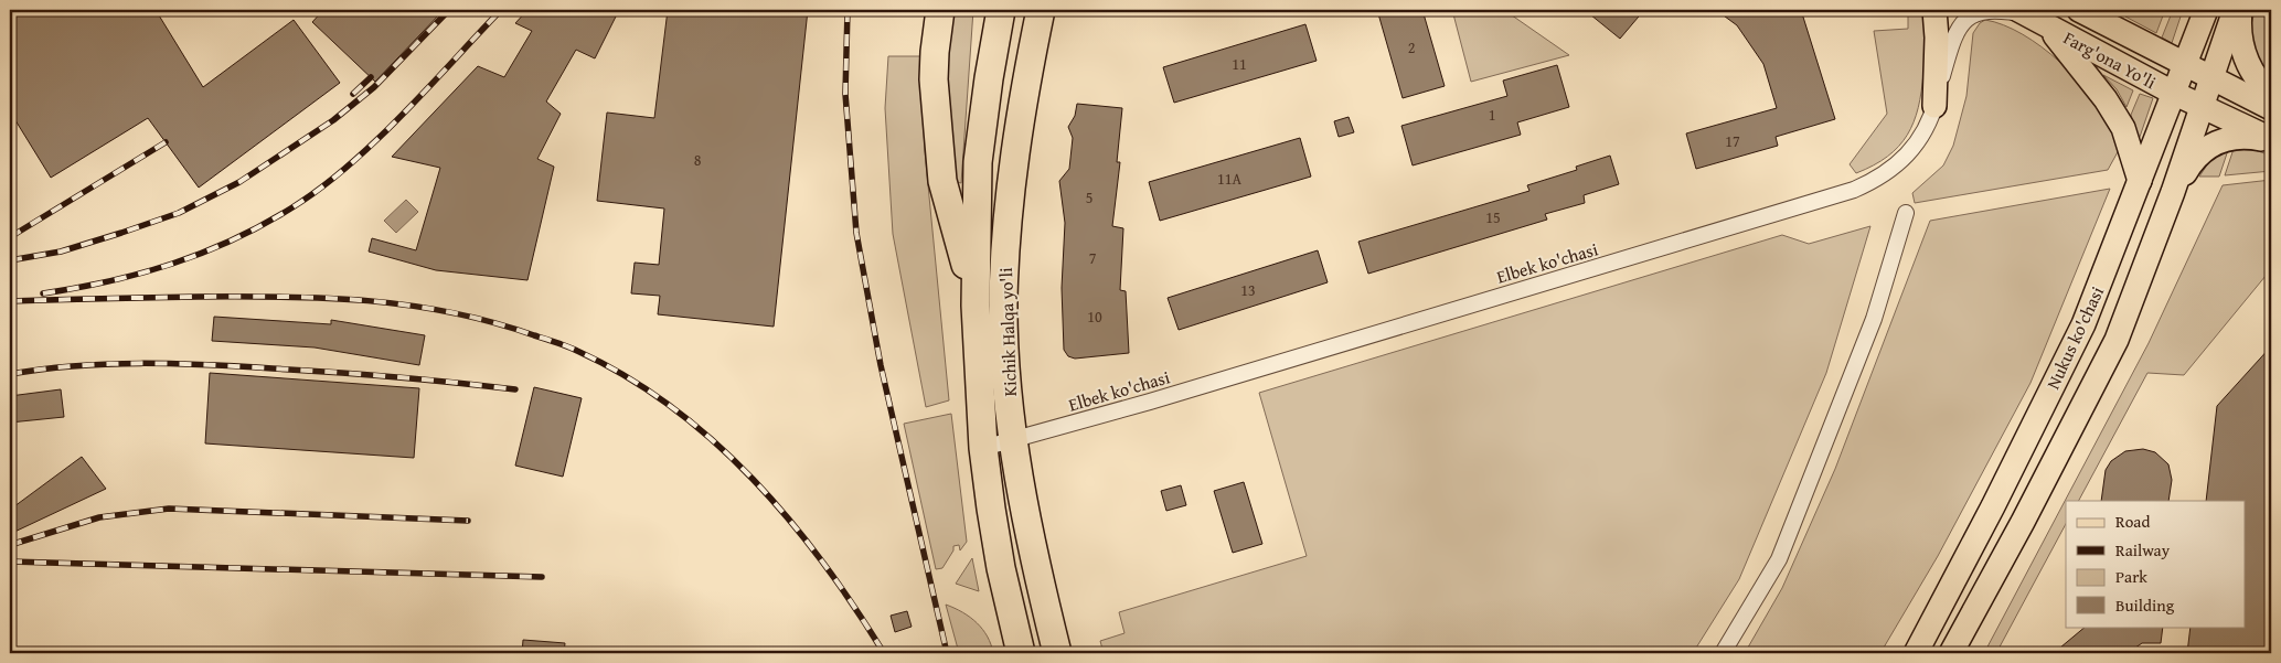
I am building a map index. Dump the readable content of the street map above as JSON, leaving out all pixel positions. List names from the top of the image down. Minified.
{"streets":{"highway":["Kichik Halqa yo'li"],"main road":["Farg'ona Yo'li","Nukus ko'chasi"],"street":["Elbek ko'chasi"]},"crossings":[["Farg'ona Yo'li","Elbek ko'chasi"],["Farg'ona Yo'li","Nukus ko'chasi"],["Elbek ko'chasi","Kichik Halqa yo'li"]],"house_numbers":["2","11","1","17","8","11A","5","15","7","13","10"],"legend":["Road","Railway","Park","Building"]}
